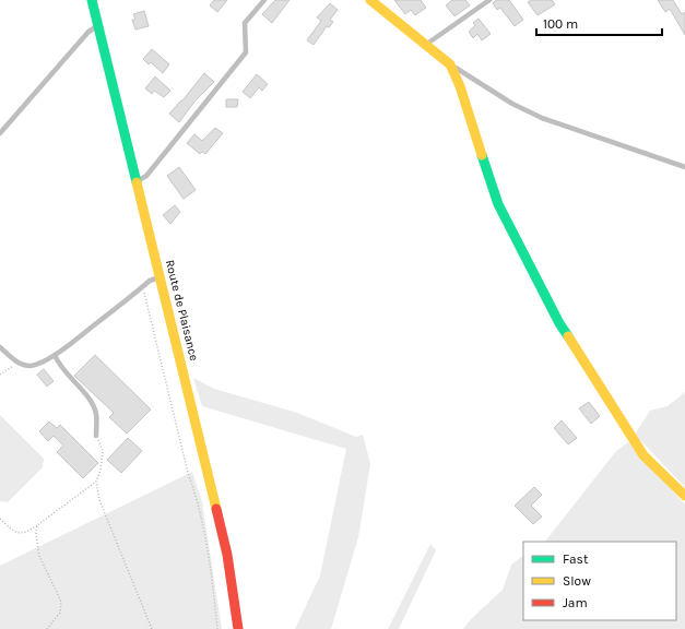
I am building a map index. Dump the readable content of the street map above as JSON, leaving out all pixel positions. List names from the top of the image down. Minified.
{"streets":{"main road":["Route de Plaisance"]},"legend":["Fast","Slow","Jam"],"scale_bar":"100 m"}
